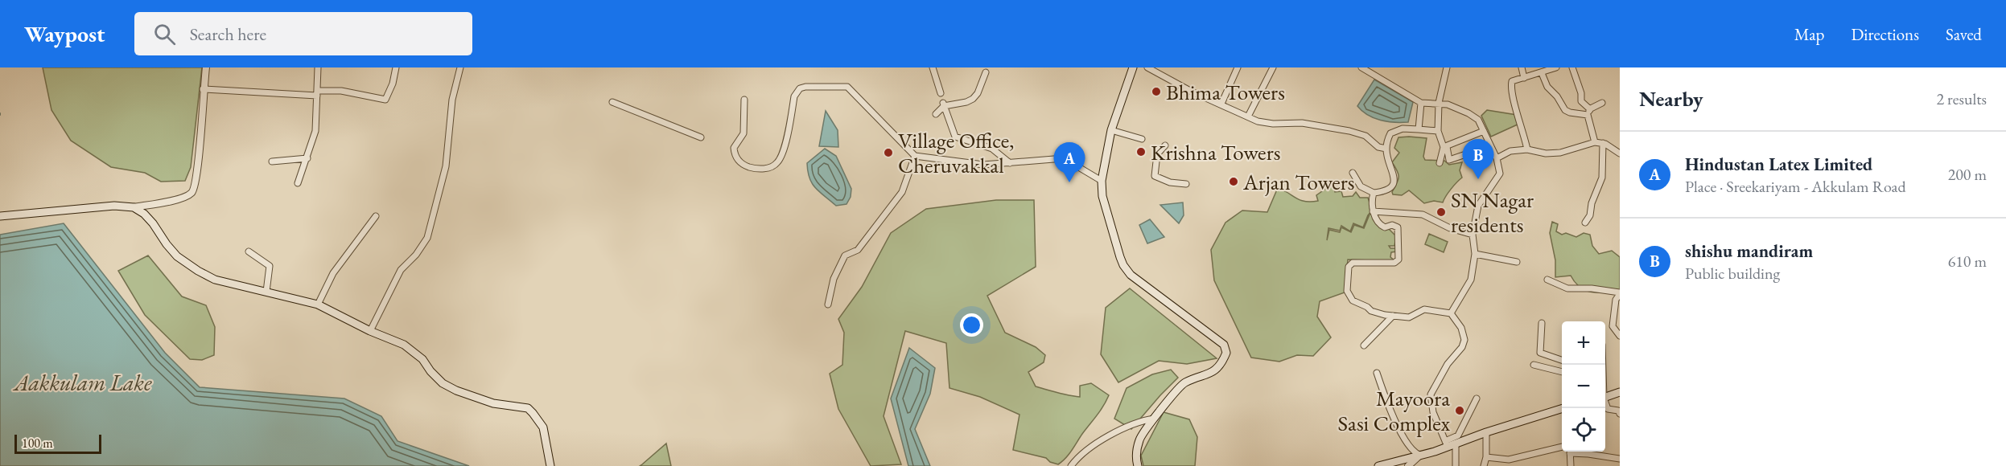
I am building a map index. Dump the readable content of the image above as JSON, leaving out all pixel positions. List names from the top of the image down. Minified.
{"water":["Aakkulam Lake"],"places":["Bhima Towers","Krishna Towers","Village Office, Cheruvakkal","Arjan Towers","SN Nagar residents","Mayoora Sasi Complex"],"scale_bar":"100 m","page":{"header":"Waypost","search":"Search here","nav":["Map","Directions","Saved"],"heading":["Nearby","2 results"],"list":[{"mark":"A","name":"Hindustan Latex Limited","note":"Place · Sreekariyam - Akkulam Road","value":"200 m"},{"mark":"B","name":"shishu mandiram","note":"Public building","value":"610 m"}],"pins":["B","A"],"map_buttons":["+","−"],"scale":"100 m"}}
